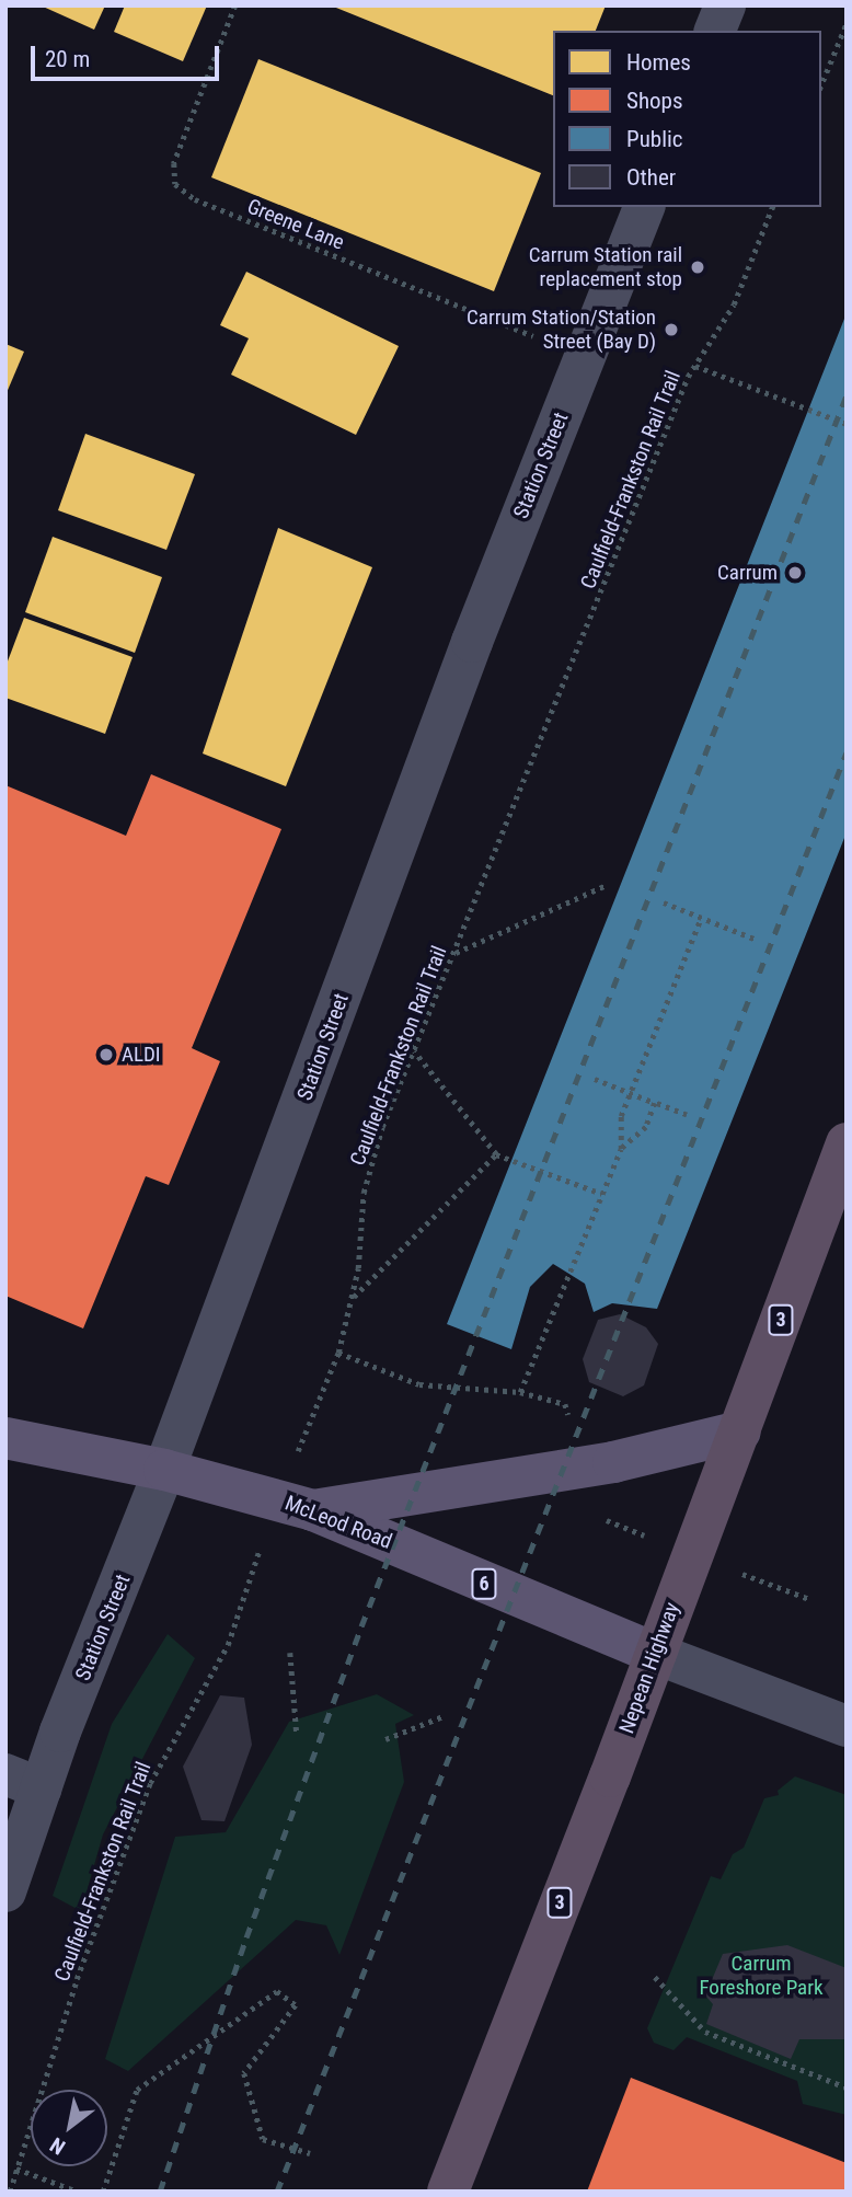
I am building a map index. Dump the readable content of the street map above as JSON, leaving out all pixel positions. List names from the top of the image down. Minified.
{"streets":{"highway":["3","Nepean Highway"],"main road":["McLeod Road","6"],"street":["Station Street"],"path":["Greene Lane","Caulfield-Frankston Rail Trail"]},"crossings":[["Greene Lane","Station Street"],["Station Street","McLeod Road"],["Caulfield-Frankston Rail Trail","McLeod Road"],["McLeod Road","Nepean Highway"]],"parks":["Carrum Foreshore Park"],"places":["Carrum Station rail replacement stop","Carrum Station/Station Street (Bay D)","Carrum","ALDI"],"legend":["Homes","Shops","Public","Other"],"scale_bar":"20 m","north":"bottom left"}
